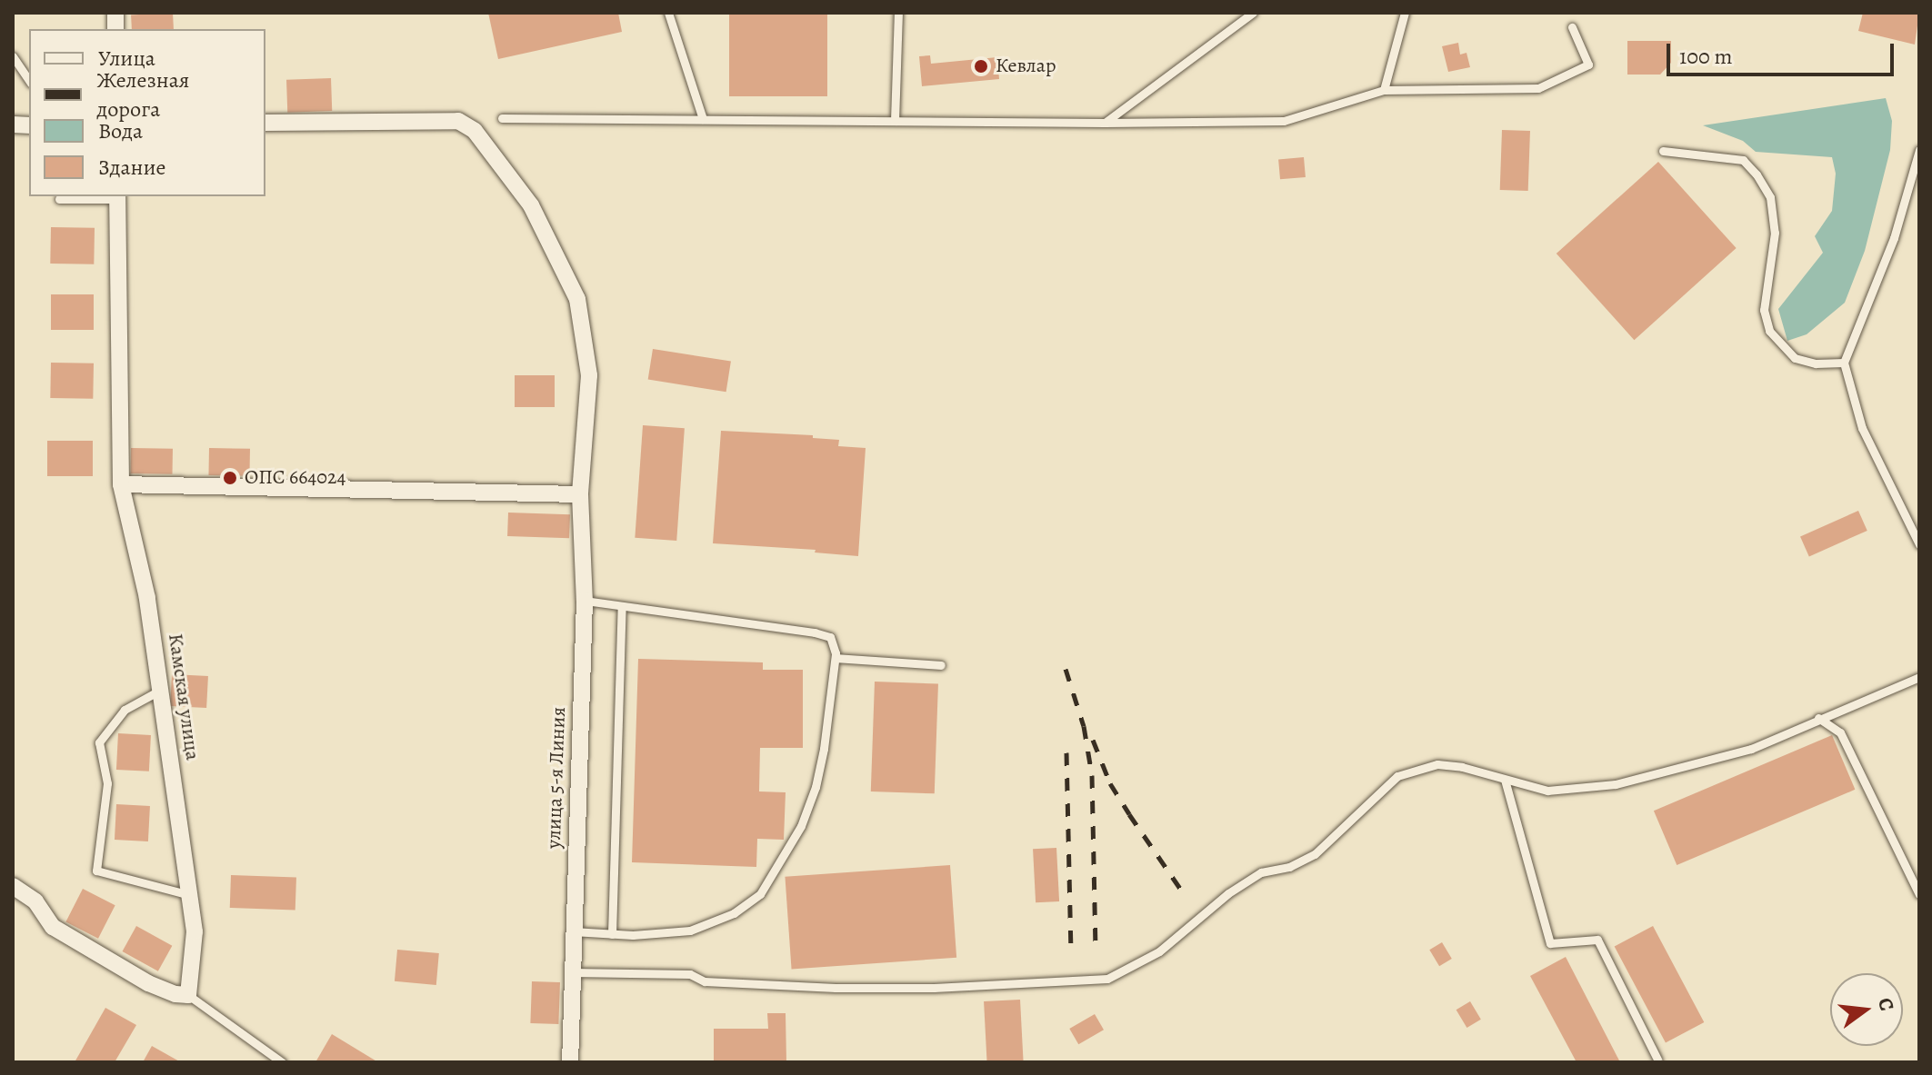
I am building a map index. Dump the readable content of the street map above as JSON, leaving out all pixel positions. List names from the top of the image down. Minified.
{"streets":{"street":["Камская улица","улица 5-я Линия"]},"places":["Кевлар","ОПС 664024"],"legend":["Улица","Железная дорога","Вода","Здание"],"scale_bar":"100 m","north":"right"}
